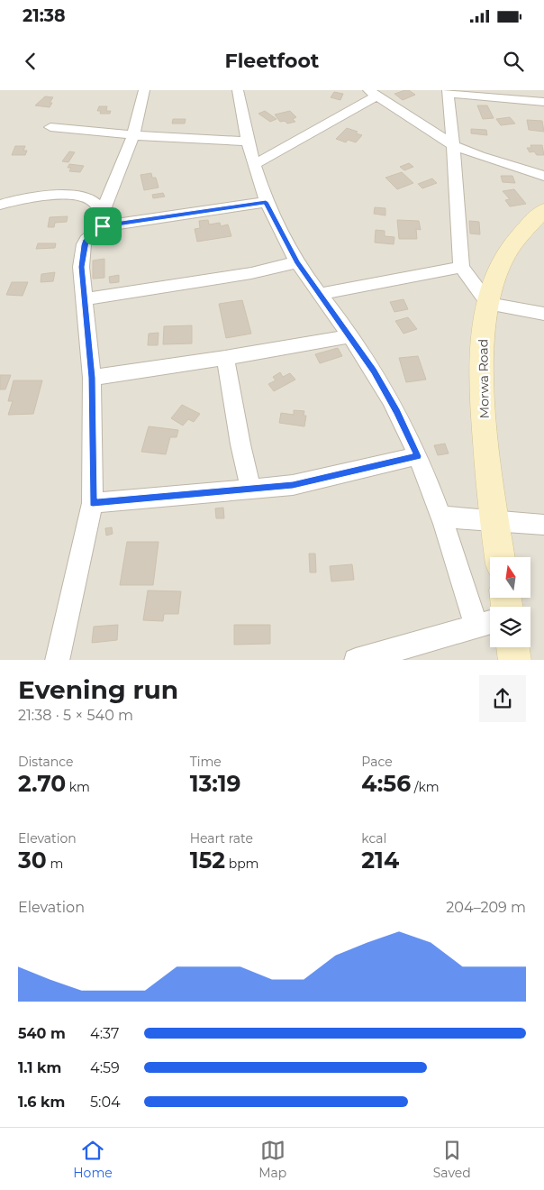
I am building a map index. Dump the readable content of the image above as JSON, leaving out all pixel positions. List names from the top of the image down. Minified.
{"streets":{"main road":["Morwa Road"]},"north":"top","page":{"status":"21:38","header":"Fleetfoot","heading":["Evening run","21:38 · 5 × 540 m"],"stats":[["Distance","2.70 km"],["Time","13:19"],["Pace","4:56 /km"],["Elevation","30 m"],["Heart rate","152 bpm"],["kcal","214"]],"chart":["Elevation","204–209 m"],"list":[{"name":"540 m","note":"4:37"},{"name":"1.1 km","note":"4:59"},{"name":"1.6 km","note":"5:04"}],"tabs":["Home","Map","Saved"]}}
